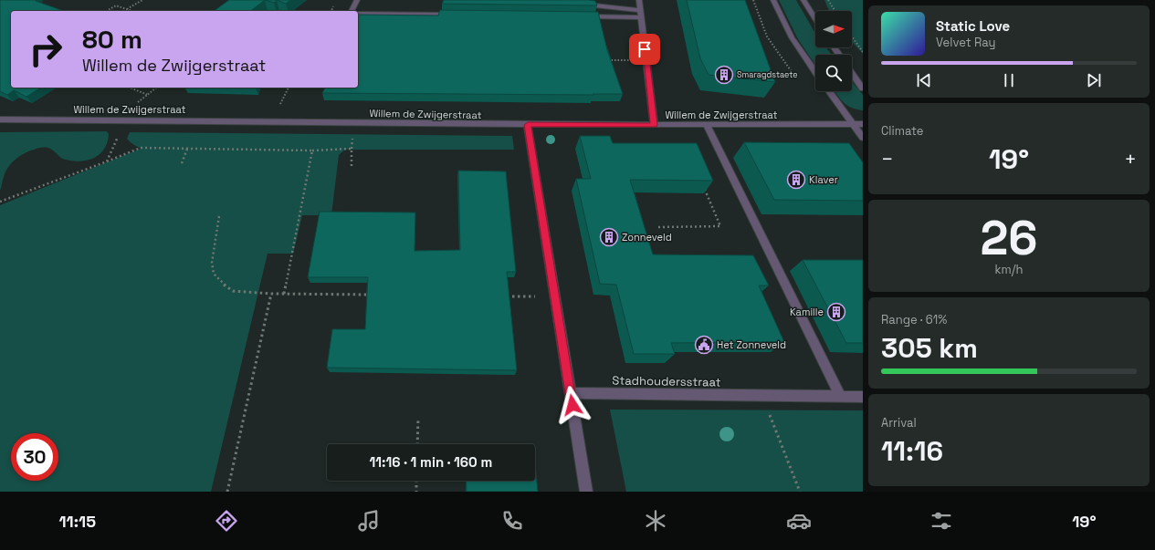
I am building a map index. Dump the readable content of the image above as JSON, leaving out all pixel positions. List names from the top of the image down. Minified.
{"streets":{"street":["Willem de Zwijgerstraat","Stadhoudersstraat"]},"places":{"building":["Smaragdstaete","Klaver","Zonneveld","Kamille"],"public building":["Het Zonneveld"]},"north":"right","page":{"turn":["80 m","Willem de Zwijgerstraat"],"song":["Static Love","Velvet Ray"],"tile":["Climate",["26","km/h"],["Range · 61%","305 km"],["Arrival","11:16"]],"heat":["−","19°","+"],"limit":"30","trip":"11:16 · 1 min · 160 m","tabs":["11:15","19°"]}}
